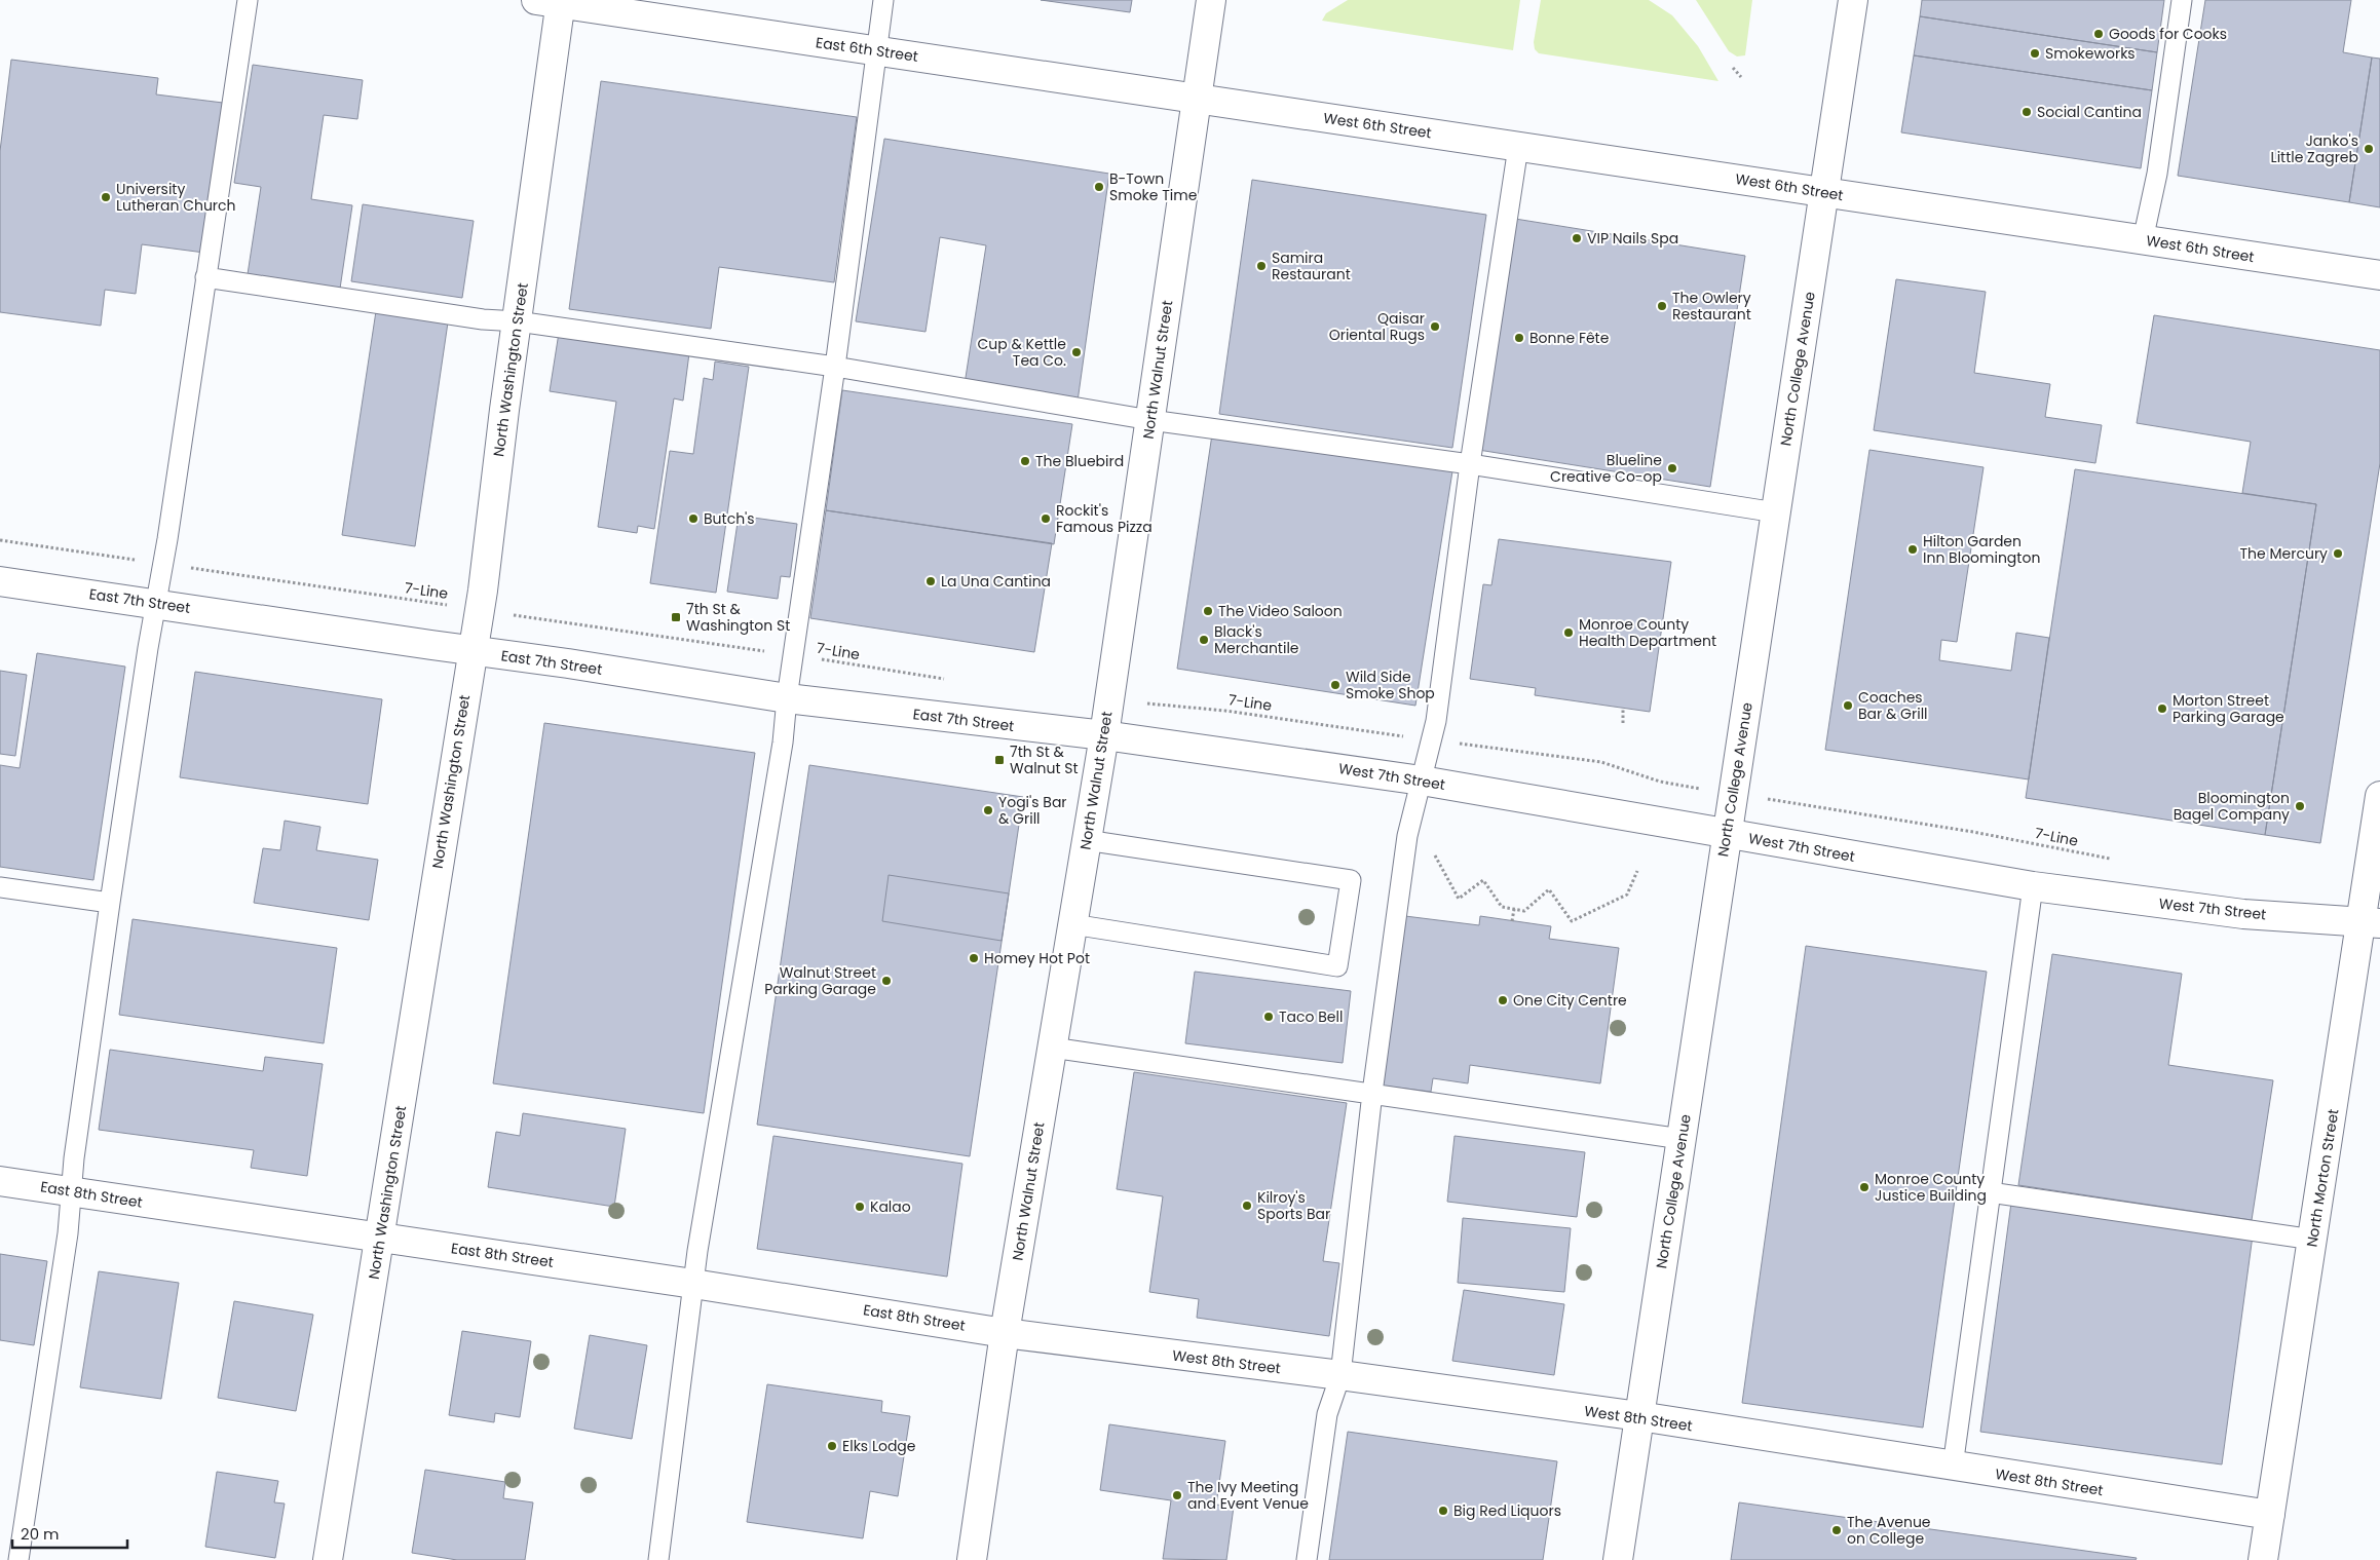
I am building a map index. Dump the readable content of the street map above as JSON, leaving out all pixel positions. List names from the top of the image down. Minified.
{"streets":{"street":["East 6th Street","West 6th Street","North College Avenue","North Washington Street","North Walnut Street","East 7th Street","West 7th Street","North Morton Street","East 8th Street","West 8th Street"],"path":["7-Line"]},"crossings":[["East 6th Street","West 6th Street"],["East 6th Street","North Washington Street"],["East 6th Street","North Walnut Street"],["West 6th Street","North College Avenue"],["West 6th Street","North Walnut Street"],["North College Avenue","West 7th Street"],["North College Avenue","West 8th Street"],["North Washington Street","7-Line"],["North Washington Street","East 7th Street"],["North Washington Street","East 8th Street"],["North Walnut Street","7-Line"],["North Walnut Street","East 7th Street"],["North Walnut Street","West 7th Street"],["North Walnut Street","East 8th Street"],["North Walnut Street","West 8th Street"],["East 7th Street","West 7th Street"],["West 7th Street","North Morton Street"],["North Morton Street","West 8th Street"],["East 8th Street","West 8th Street"]],"places":{"other":["Goods for Cooks","Smokeworks","Social Cantina","Janko's Little Zagreb","B-Town Smoke Time","University Lutheran Church","VIP Nails Spa","Samira Restaurant","The Owlery Restaurant","Qaisar Oriental Rugs","Bonne Fête","Cup & Kettle Tea Co.","The Bluebird","Blueline Creative Co-op","Butch's","Rockit's Famous Pizza","Hilton Garden Inn Bloomington","The Mercury","La Una Cantina","The Video Saloon","Monroe County Health Department","Black's Merchantile","Wild Side Smoke Shop","Coaches Bar & Grill","Morton Street Parking Garage","Bloomington Bagel Company","Yogi's Bar & Grill","Homey Hot Pot","Walnut Street Parking Garage","One City Centre","Taco Bell","Monroe County Justice Building","Kilroy's Sports Bar","Kalao","Elks Lodge","The Ivy Meeting and Event Venue","Big Red Liquors","The Avenue on College"],"transit":["7th St & Washington St","7th St & Walnut St"]},"scale_bar":"20 m"}
